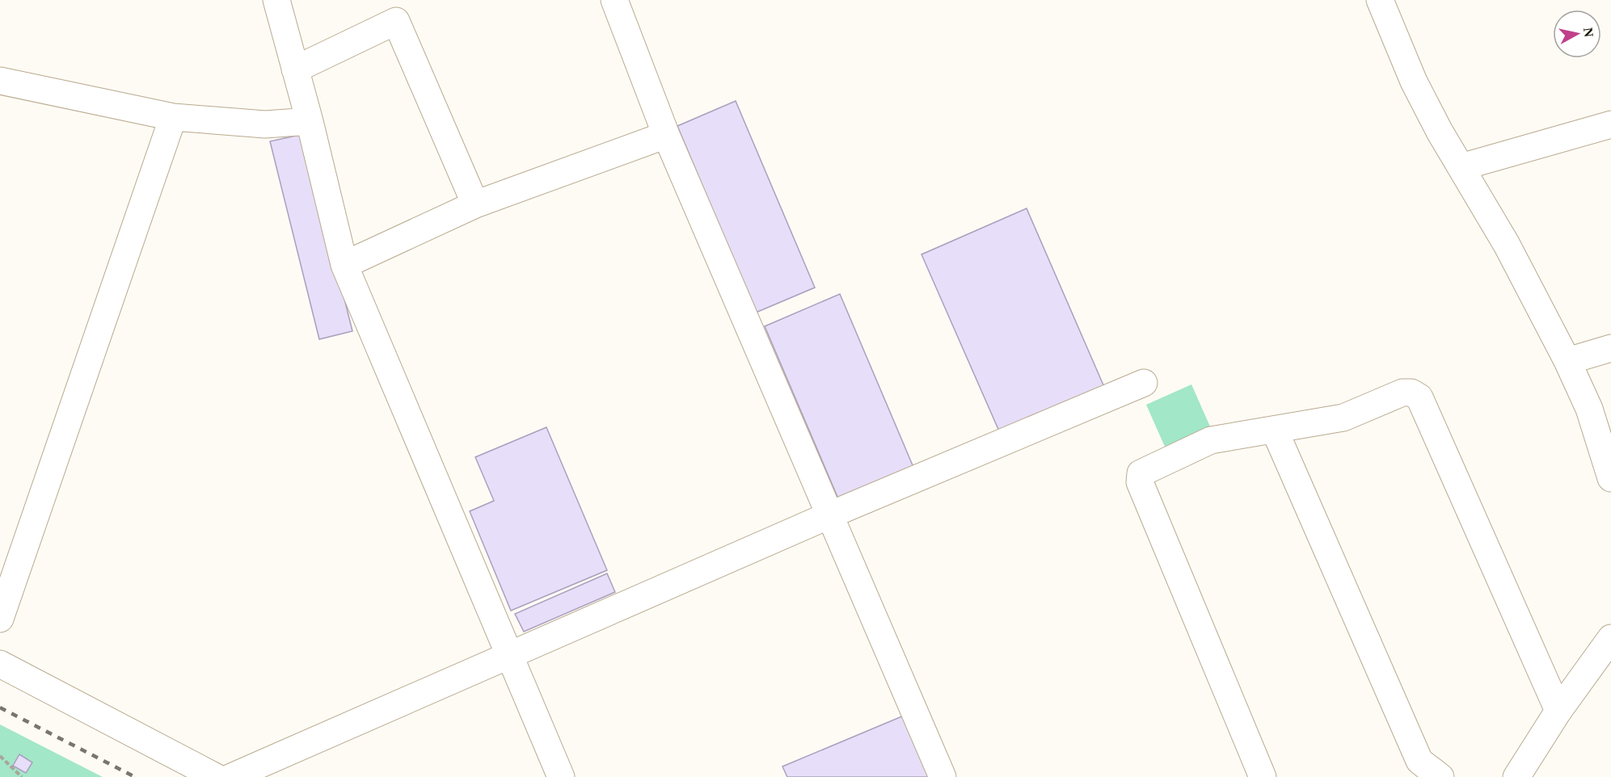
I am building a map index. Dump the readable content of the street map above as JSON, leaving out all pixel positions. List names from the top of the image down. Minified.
{"north":"right"}
